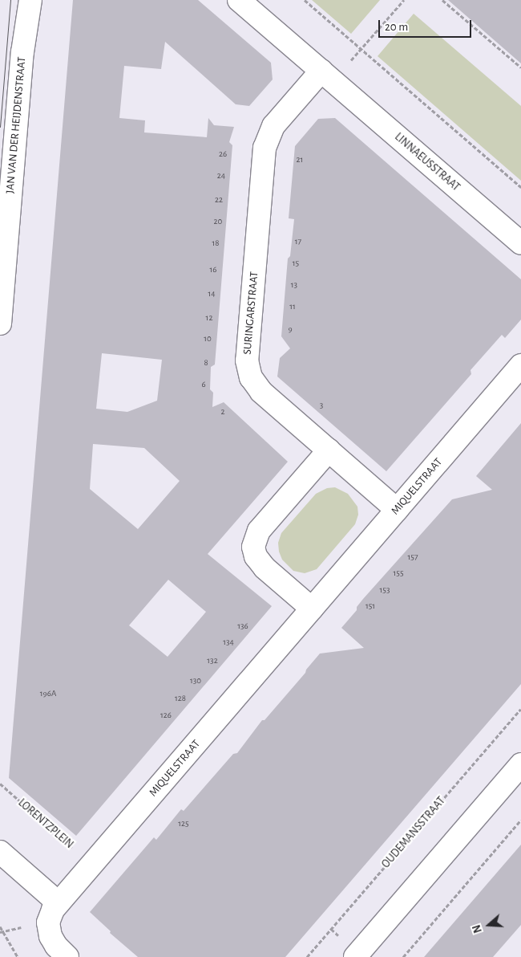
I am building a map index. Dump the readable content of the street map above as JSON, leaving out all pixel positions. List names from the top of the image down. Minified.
{"streets":{"street":["JAN VAN DER HEIJDENSTRAAT","LINNAEUSSTRAAT","SURINGARSTRAAT","MIQUELSTRAAT"],"path":["LORENTZPLEIN","OUDEMANSSTRAAT"]},"crossings":[["LINNAEUSSTRAAT","SURINGARSTRAAT"],["SURINGARSTRAAT","MIQUELSTRAAT"],["MIQUELSTRAAT","LORENTZPLEIN"]],"house_numbers":["26","21","24","22","20","17","18","15","16","13","14","11","12","9","10","8","6","3","2","157","155","153","151","136","134","132","130","196A","128","126","125"],"scale_bar":"20 m","north":"left"}
